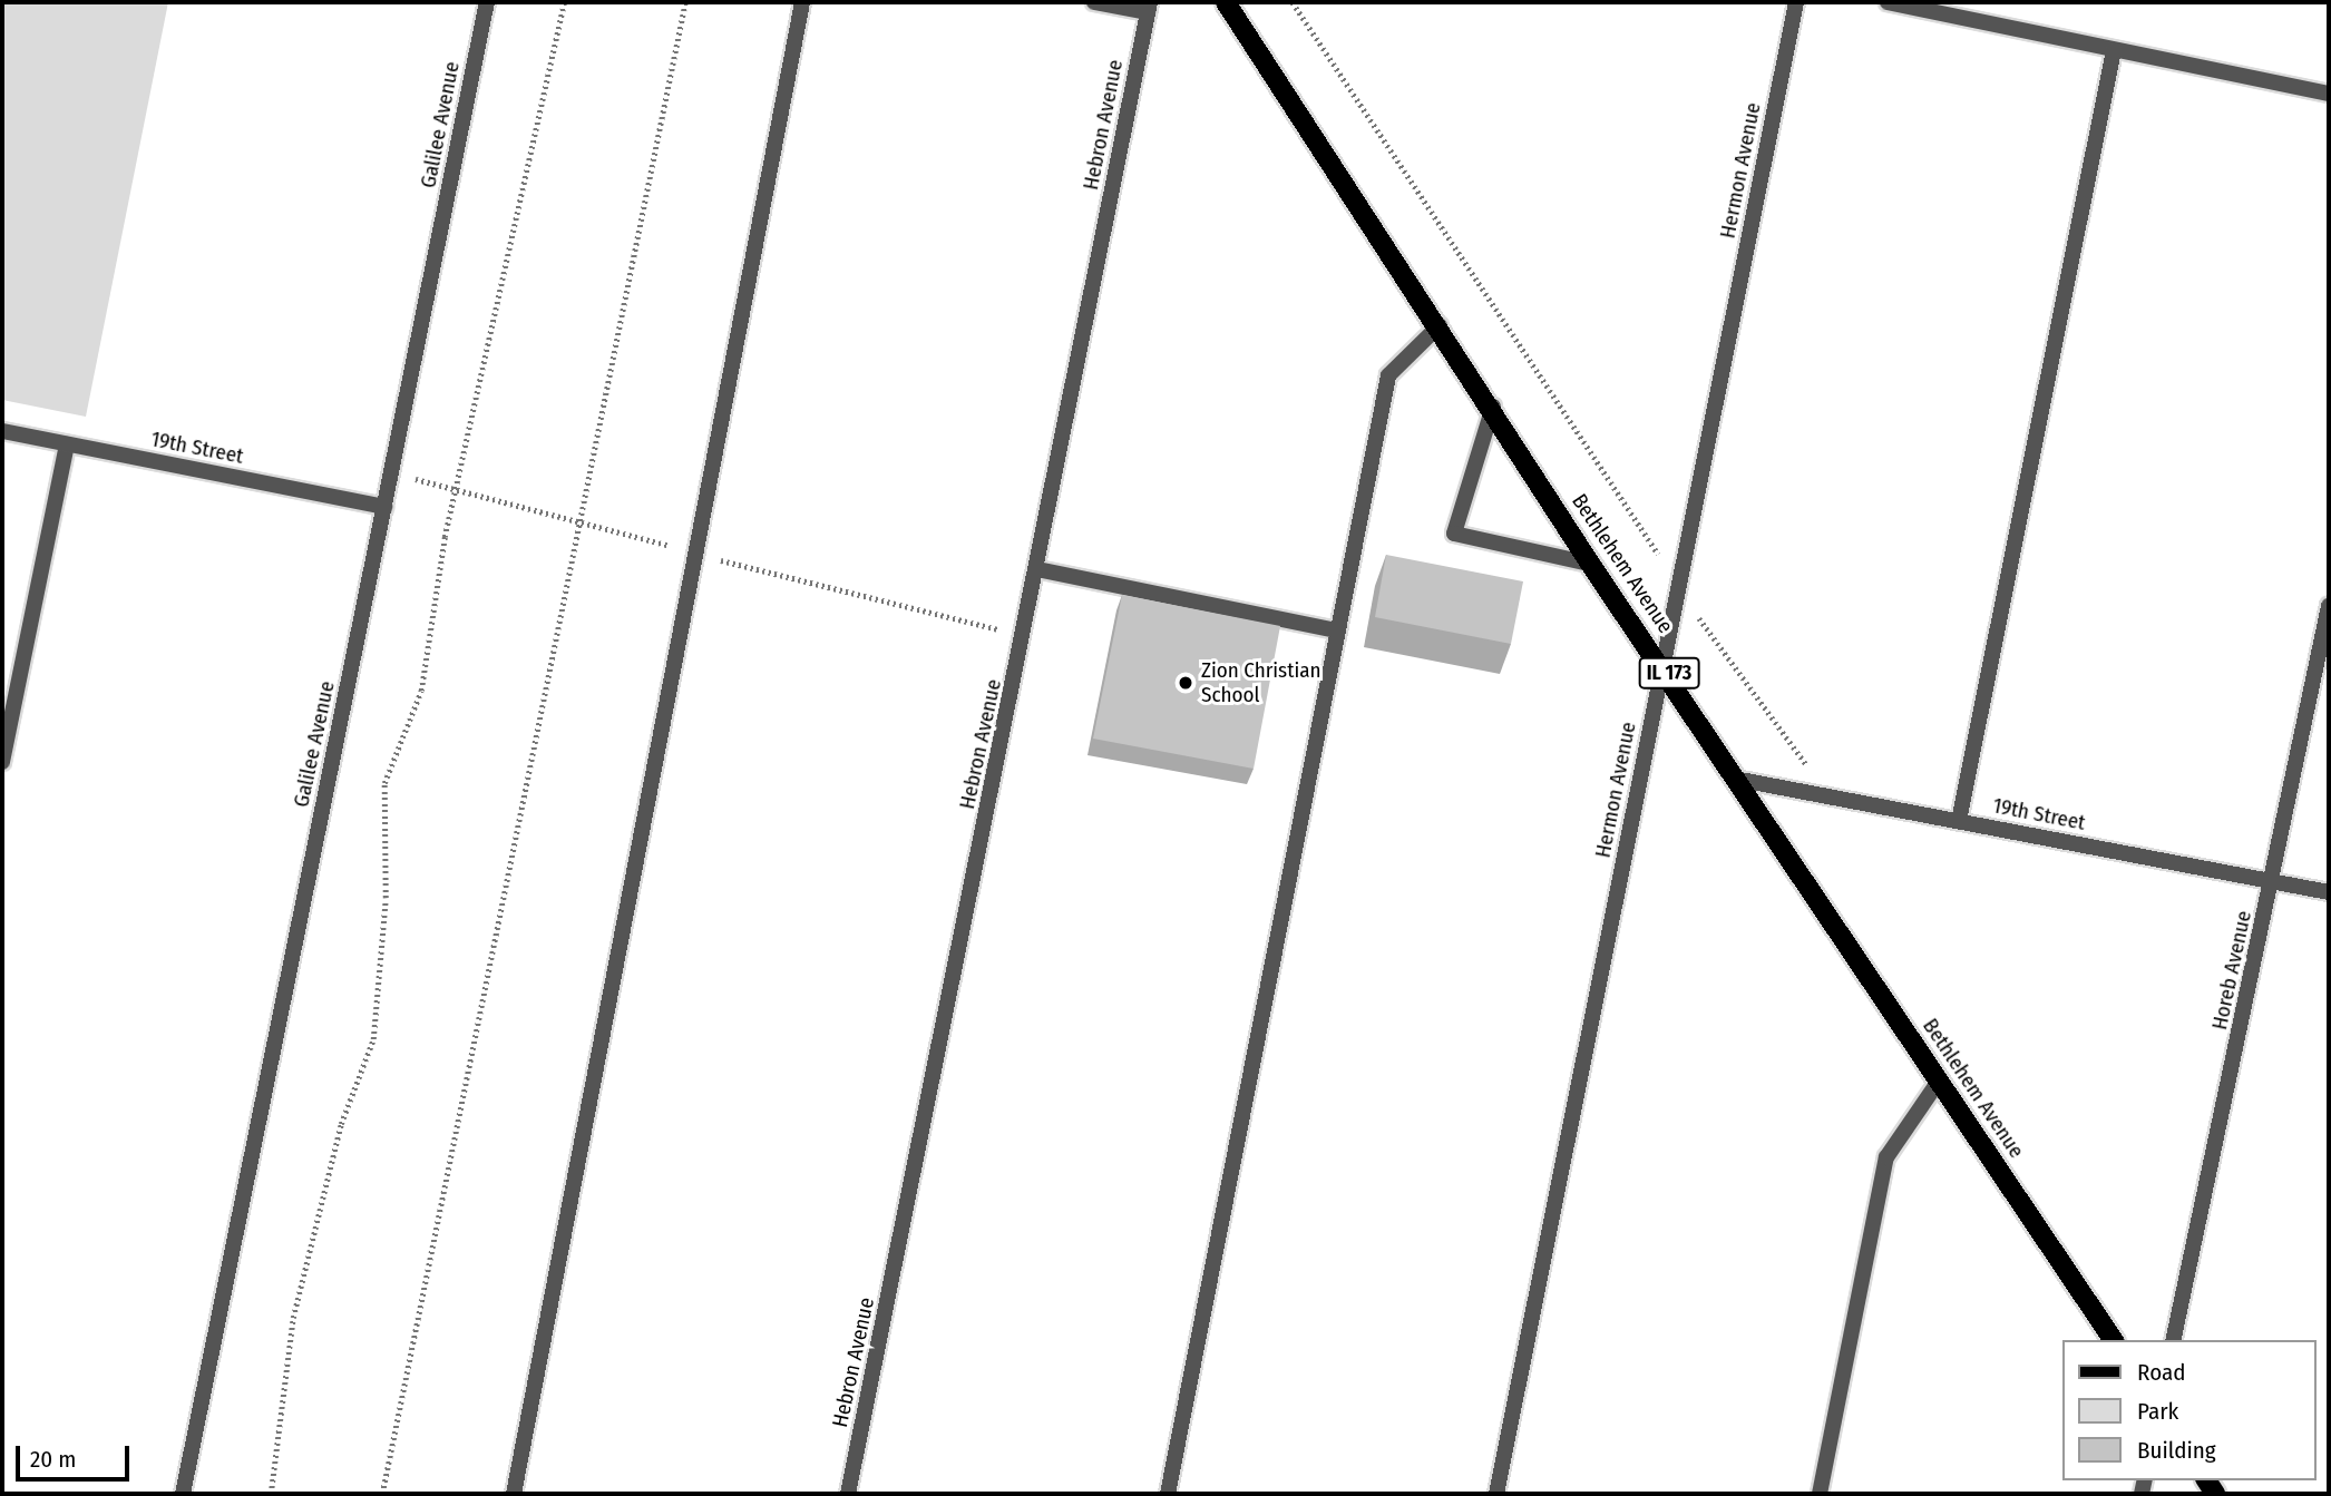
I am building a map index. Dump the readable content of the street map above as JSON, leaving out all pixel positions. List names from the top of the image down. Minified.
{"streets":{"main road":["Bethlehem Avenue","IL 173"],"street":["Galilee Avenue","Hebron Avenue","Hermon Avenue","19th Street","Horeb Avenue"]},"crossings":[["Galilee Avenue","19th Street"],["Hermon Avenue","Bethlehem Avenue"],["19th Street","Bethlehem Avenue"],["19th Street","Horeb Avenue"]],"places":["Zion Christian School"],"legend":["Road","Park","Building"],"scale_bar":"20 m"}
